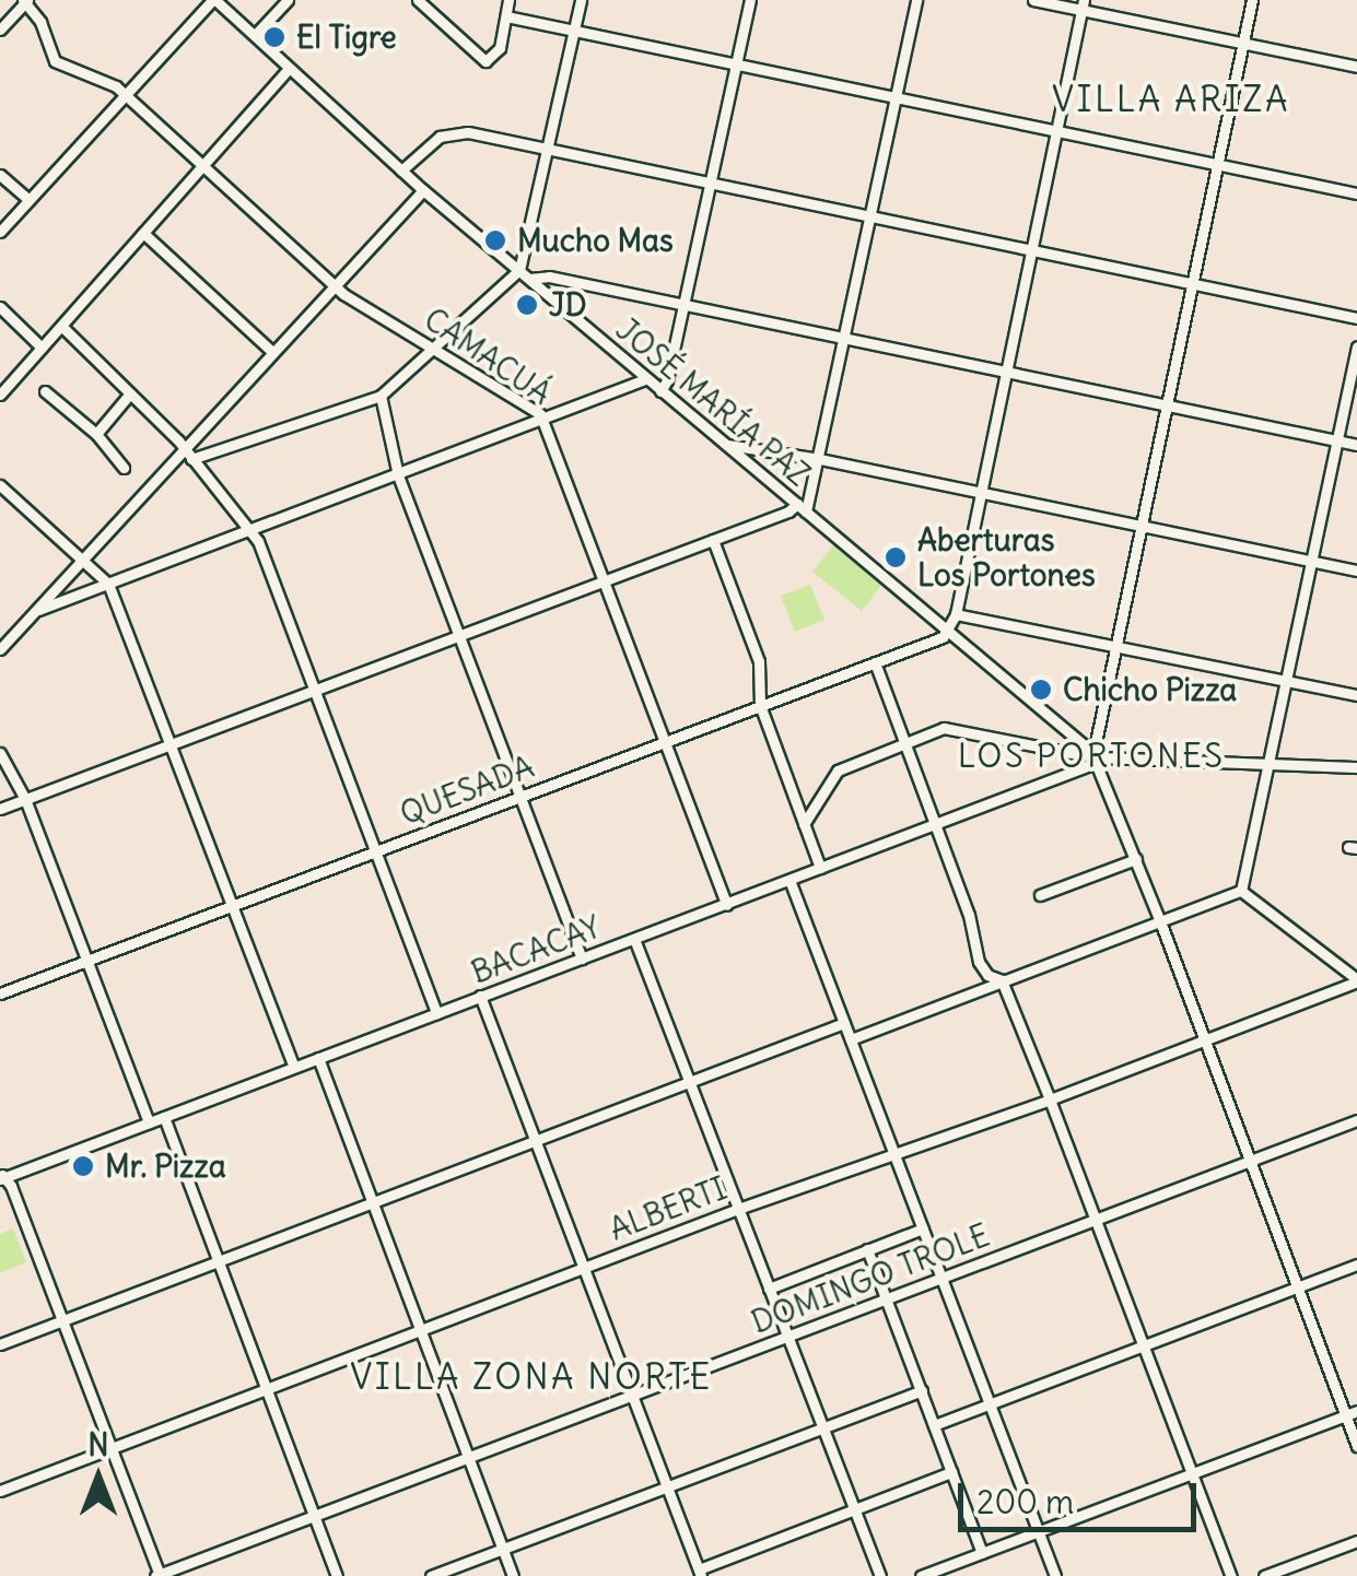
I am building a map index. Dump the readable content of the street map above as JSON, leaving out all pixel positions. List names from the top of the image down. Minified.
{"streets":{"street":["CAMACUÁ","JOSÉ MARÍA PAZ","QUESADA","BACACAY","ALBERTI","DOMINGO TROLE"]},"crossings":[["CAMACUÁ","QUESADA"],["CAMACUÁ","BACACAY"],["JOSÉ MARÍA PAZ","QUESADA"],["JOSÉ MARÍA PAZ","BACACAY"]],"districts":["VILLA ARIZA","LOS PORTONES","VILLA ZONA NORTE"],"places":["El Tigre","Mucho Mas","JD","Aberturas Los Portones","Chicho Pizza","Mr. Pizza"],"scale_bar":"200 m","north":"top"}
